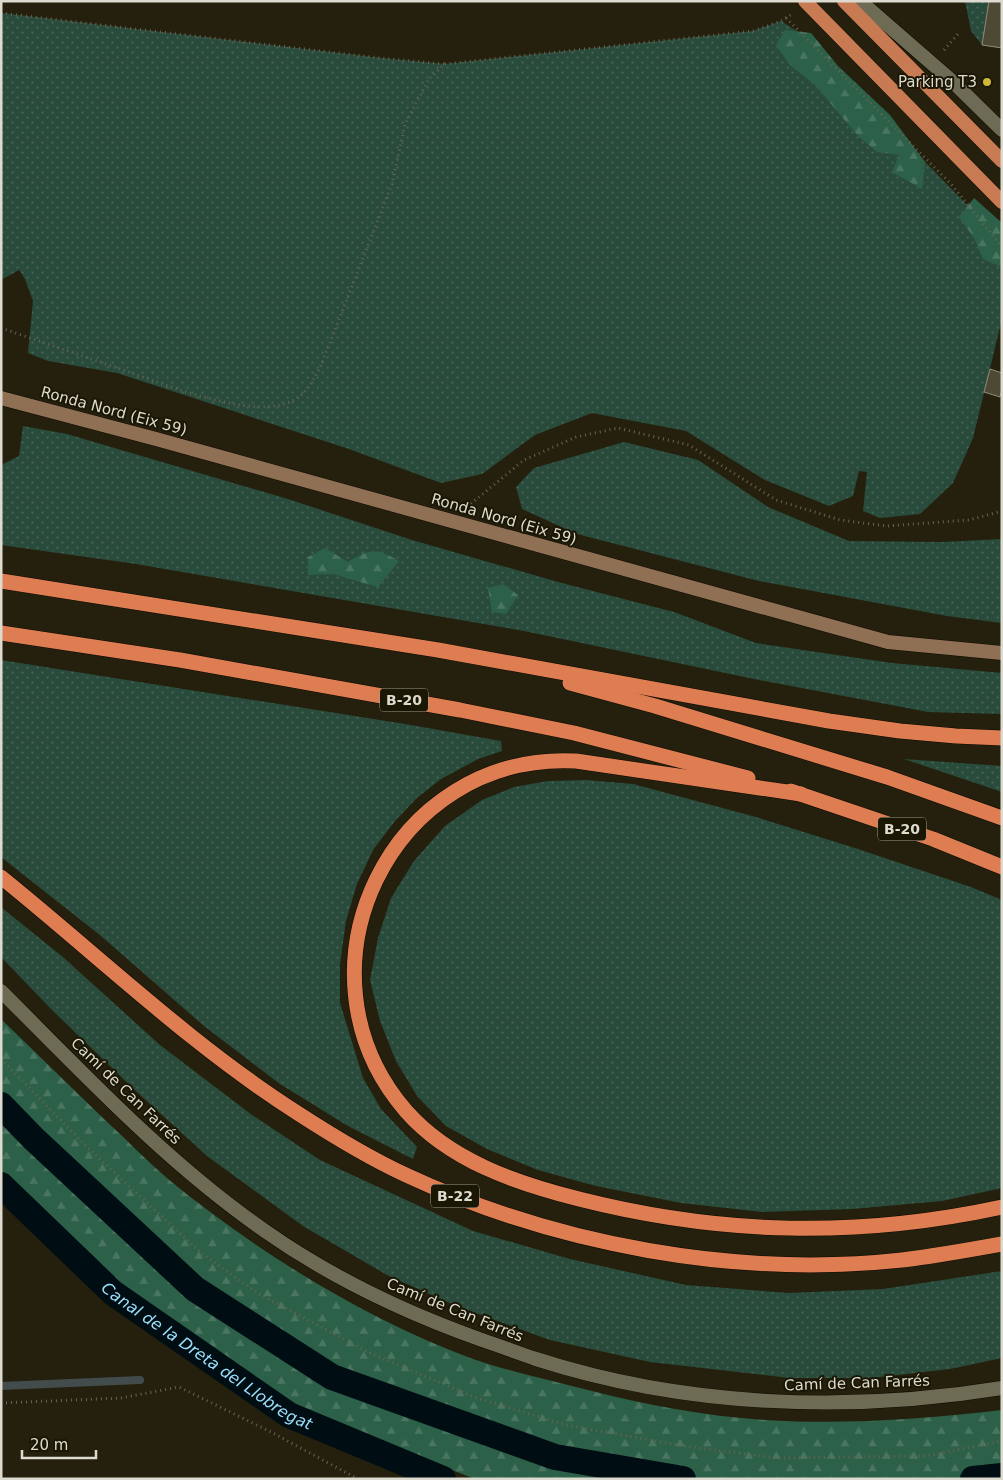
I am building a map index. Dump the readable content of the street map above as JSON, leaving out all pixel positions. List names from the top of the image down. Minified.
{"streets":{"highway":["B-20","B-22"],"main road":["Ronda Nord (Eix 59)"],"street":["Camí de Can Farrés"]},"crossings":[["B-20","B-22"]],"water":["Canal de la Dreta del Llobregat"],"places":["Parking T3"],"scale_bar":"20 m"}
